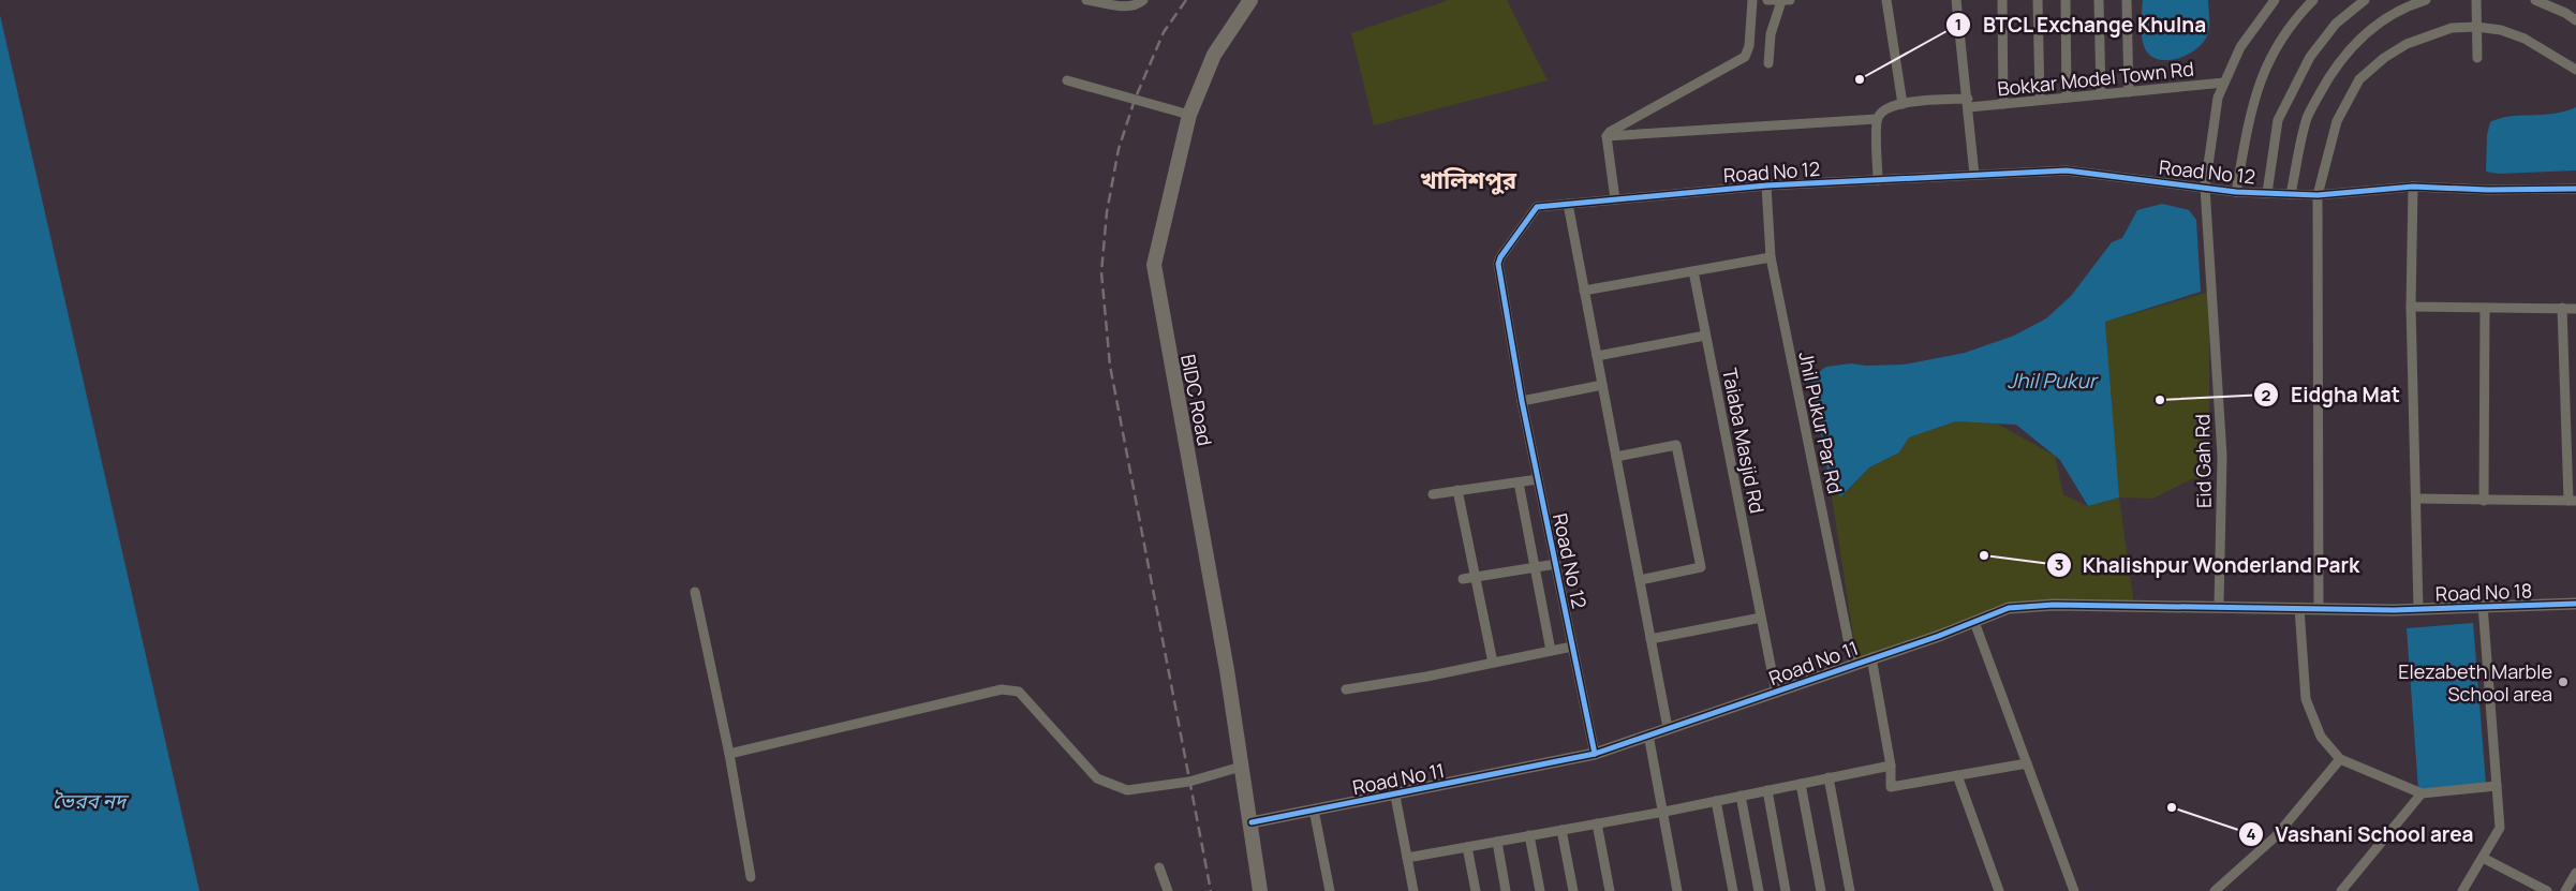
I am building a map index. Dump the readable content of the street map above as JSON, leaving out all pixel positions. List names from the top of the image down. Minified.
{"streets":{"main road":["BIDC Road"],"street":["Bokkar Model Town Rd","Road No 12","Jhil Pukur Par Rd","Taiaba Masjid Rd","Eid Gah Rd","Road No 18","Road No 11"]},"crossings":[["Bokkar Model Town Rd","Eid Gah Rd"],["Road No 12","Jhil Pukur Par Rd"],["Road No 12","Eid Gah Rd"],["Road No 12","Road No 11"],["BIDC Road","Road No 11"],["Jhil Pukur Par Rd","Road No 11"],["Taiaba Masjid Rd","Road No 11"],["Eid Gah Rd","Road No 11"],["Road No 18","Road No 11"]],"districts":["খালিশপুর"],"water":["Jhil Pukur","ভৈরব নদ"],"places":["BTCL Exchange Khulna","Eidgha Mat","Khalishpur Wonderland Park","Elezabeth Marble School area","Vashani School area"]}
